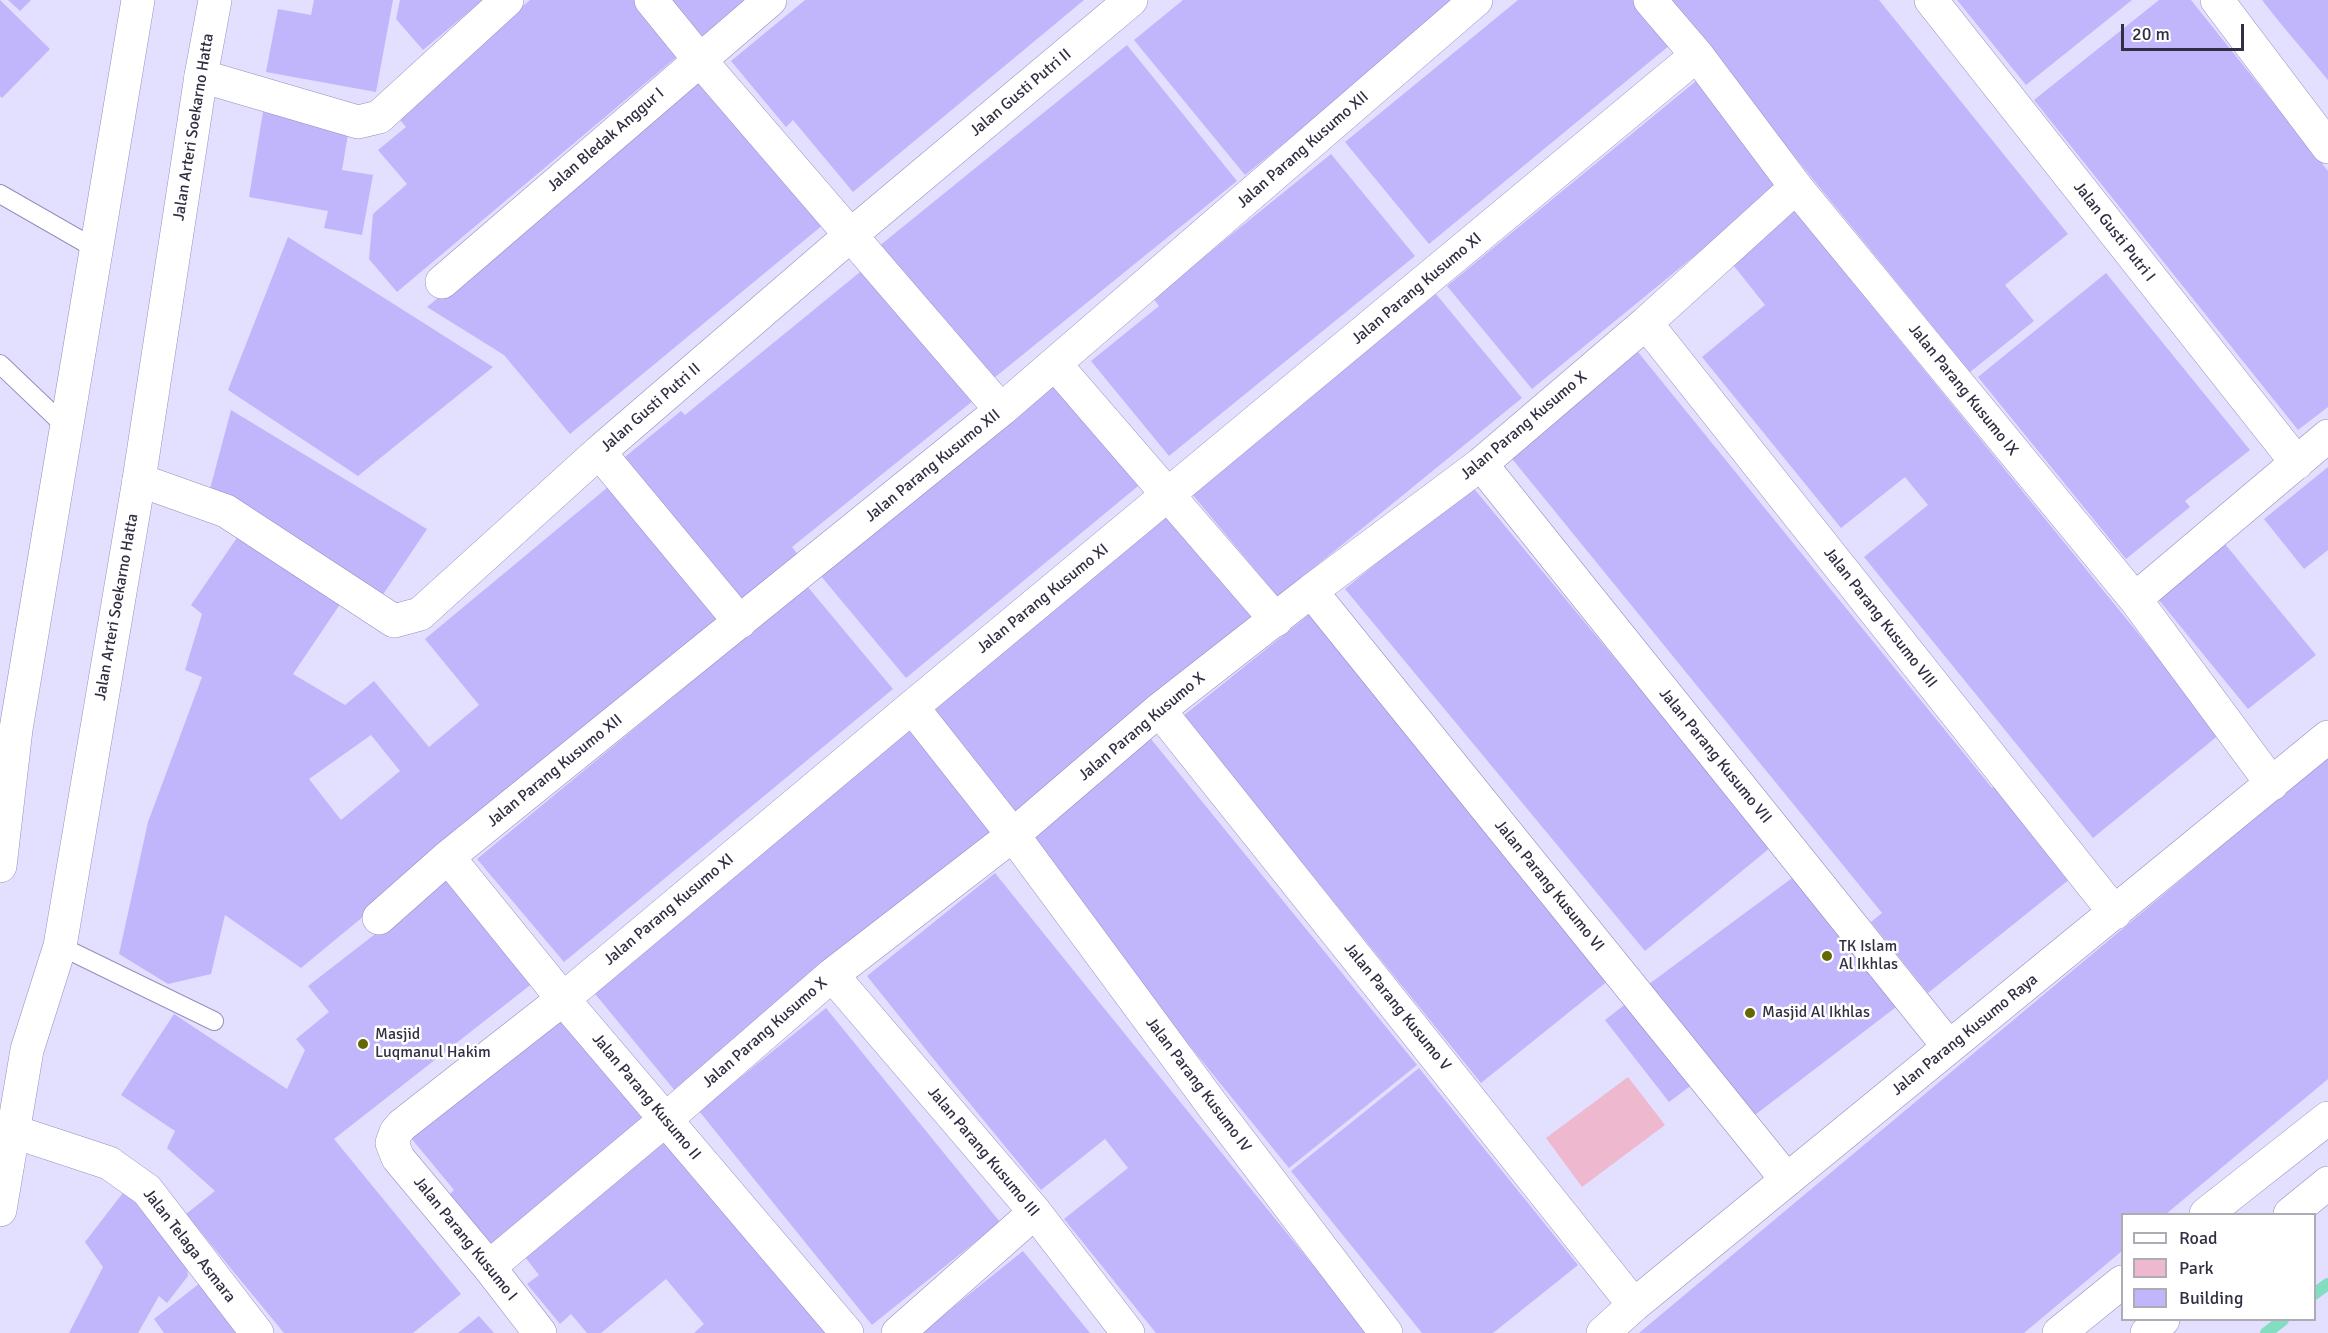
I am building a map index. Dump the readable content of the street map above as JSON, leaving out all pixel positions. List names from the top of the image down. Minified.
{"streets":{"street":["Jalan Gusti Putri II","Jalan Arteri Soekarno Hatta","Jalan Bledak Anggur I","Jalan Parang Kusumo XII","Jalan Gusti Putri I","Jalan Parang Kusumo XI","Jalan Parang Kusumo IX","Jalan Parang Kusumo X","Jalan Parang Kusumo VIII","Jalan Parang Kusumo VII","Jalan Parang Kusumo VI","Jalan Parang Kusumo V","Jalan Parang Kusumo Raya","Jalan Parang Kusumo IV","Jalan Parang Kusumo II","Jalan Parang Kusumo III","Jalan Parang Kusumo I","Jalan Telaga Asmara"]},"crossings":[["Jalan Gusti Putri II","Jalan Arteri Soekarno Hatta"],["Jalan Arteri Soekarno Hatta","Jalan Telaga Asmara"],["Jalan Parang Kusumo XII","Jalan Parang Kusumo II"],["Jalan Parang Kusumo XI","Jalan Parang Kusumo IX"],["Jalan Parang Kusumo XI","Jalan Parang Kusumo IV"],["Jalan Parang Kusumo XI","Jalan Parang Kusumo II"],["Jalan Parang Kusumo XI","Jalan Parang Kusumo I"],["Jalan Parang Kusumo IX","Jalan Parang Kusumo X"],["Jalan Parang Kusumo IX","Jalan Parang Kusumo Raya"],["Jalan Parang Kusumo X","Jalan Parang Kusumo VIII"],["Jalan Parang Kusumo X","Jalan Parang Kusumo VII"],["Jalan Parang Kusumo X","Jalan Parang Kusumo VI"],["Jalan Parang Kusumo X","Jalan Parang Kusumo V"],["Jalan Parang Kusumo X","Jalan Parang Kusumo IV"],["Jalan Parang Kusumo X","Jalan Parang Kusumo II"],["Jalan Parang Kusumo X","Jalan Parang Kusumo III"],["Jalan Parang Kusumo X","Jalan Parang Kusumo I"],["Jalan Parang Kusumo VIII","Jalan Parang Kusumo Raya"],["Jalan Parang Kusumo VII","Jalan Parang Kusumo Raya"],["Jalan Parang Kusumo VI","Jalan Parang Kusumo Raya"],["Jalan Parang Kusumo V","Jalan Parang Kusumo Raya"]],"places":["TK Islam Al Ikhlas","Masjid Al Ikhlas","Masjid Luqmanul Hakim"],"legend":["Road","Park","Building"],"scale_bar":"20 m"}
